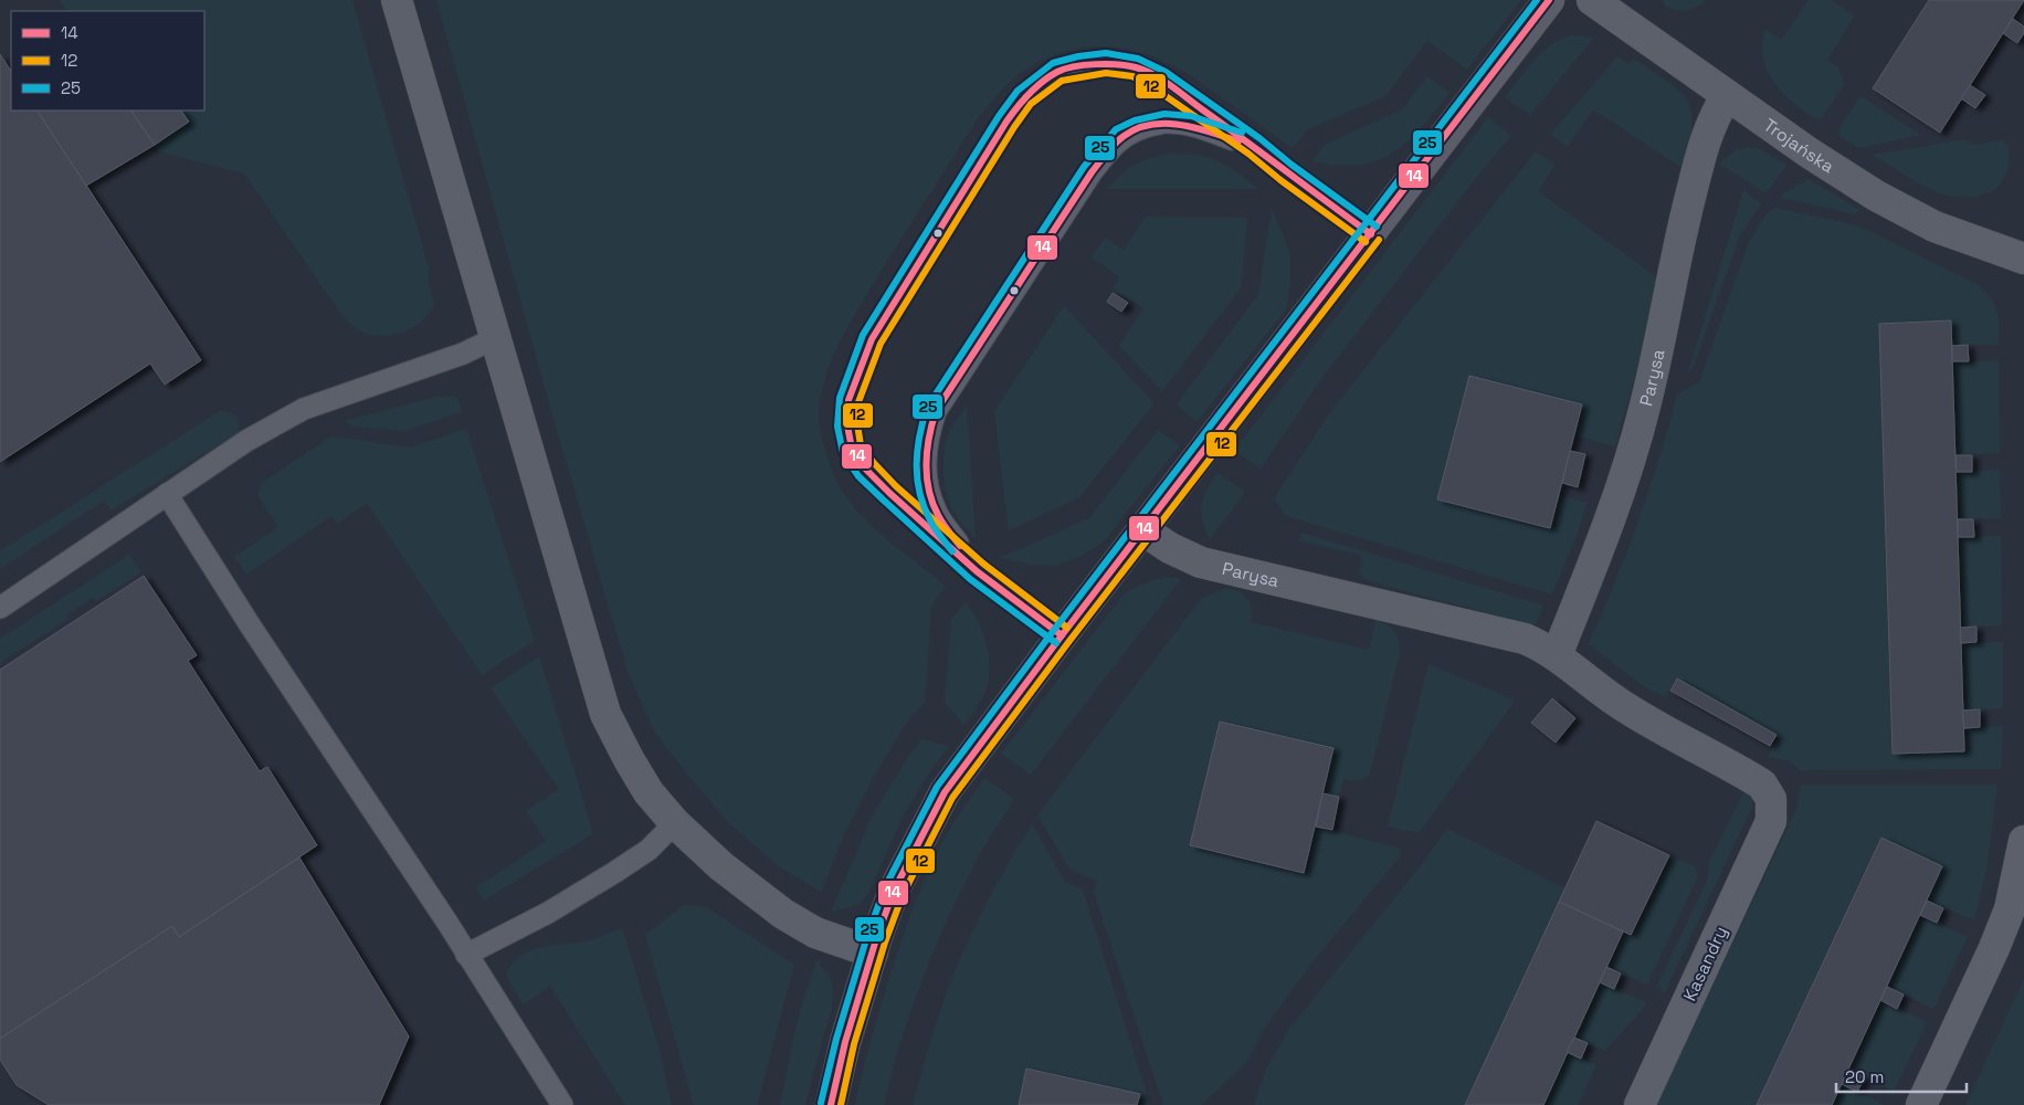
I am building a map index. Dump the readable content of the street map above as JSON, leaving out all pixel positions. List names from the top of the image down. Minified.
{"streets":{"street":["Trojańska","Parysa","Kasandry"]},"crossings":[["Trojańska","Parysa"],["Parysa","Kasandry"]],"lines":["transit line 14","transit line 25","transit line 12"],"legend":["14","12","25"],"scale_bar":"20 m"}
